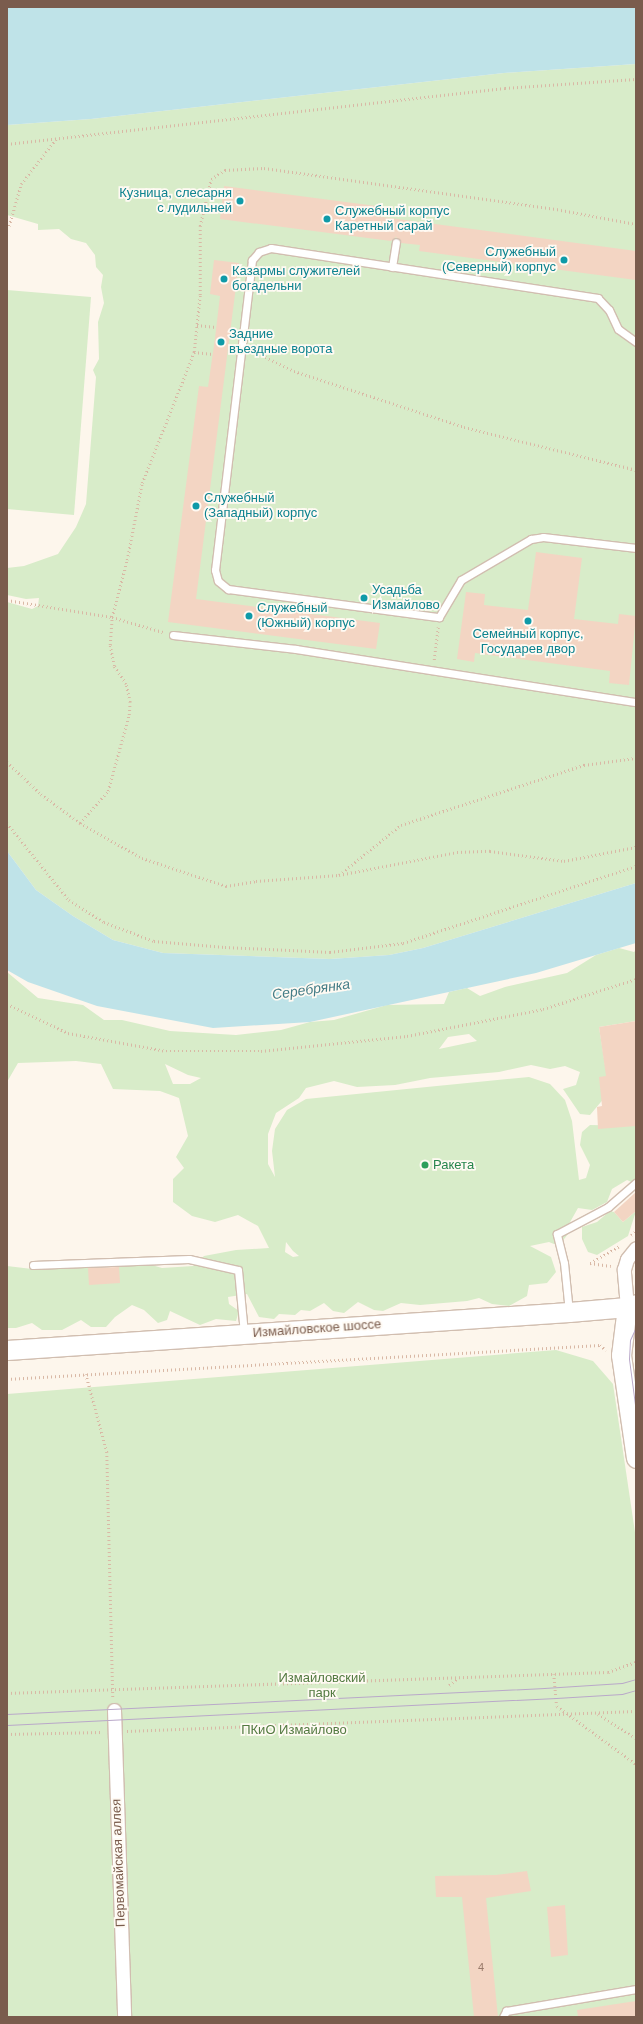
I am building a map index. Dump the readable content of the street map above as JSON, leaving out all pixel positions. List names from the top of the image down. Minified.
{"streets":{"main road":["Измайловское шоссе"],"street":["Первомайская аллея"]},"water":["Серебрянка"],"parks":["Измайловский парк","ПКиО Измайлово"],"places":["Кузница, слесарня с лудильней","Служебный корпус Каретный сарай","Служебный (Северный) корпус","Казармы служителей богадельни","Задние въездные ворота","Служебный (Западный) корпус","Усадьба Измайлово","Служебный (Южный) корпус","Семейный корпус, Государев двор","Ракета"],"house_numbers":["4"]}
